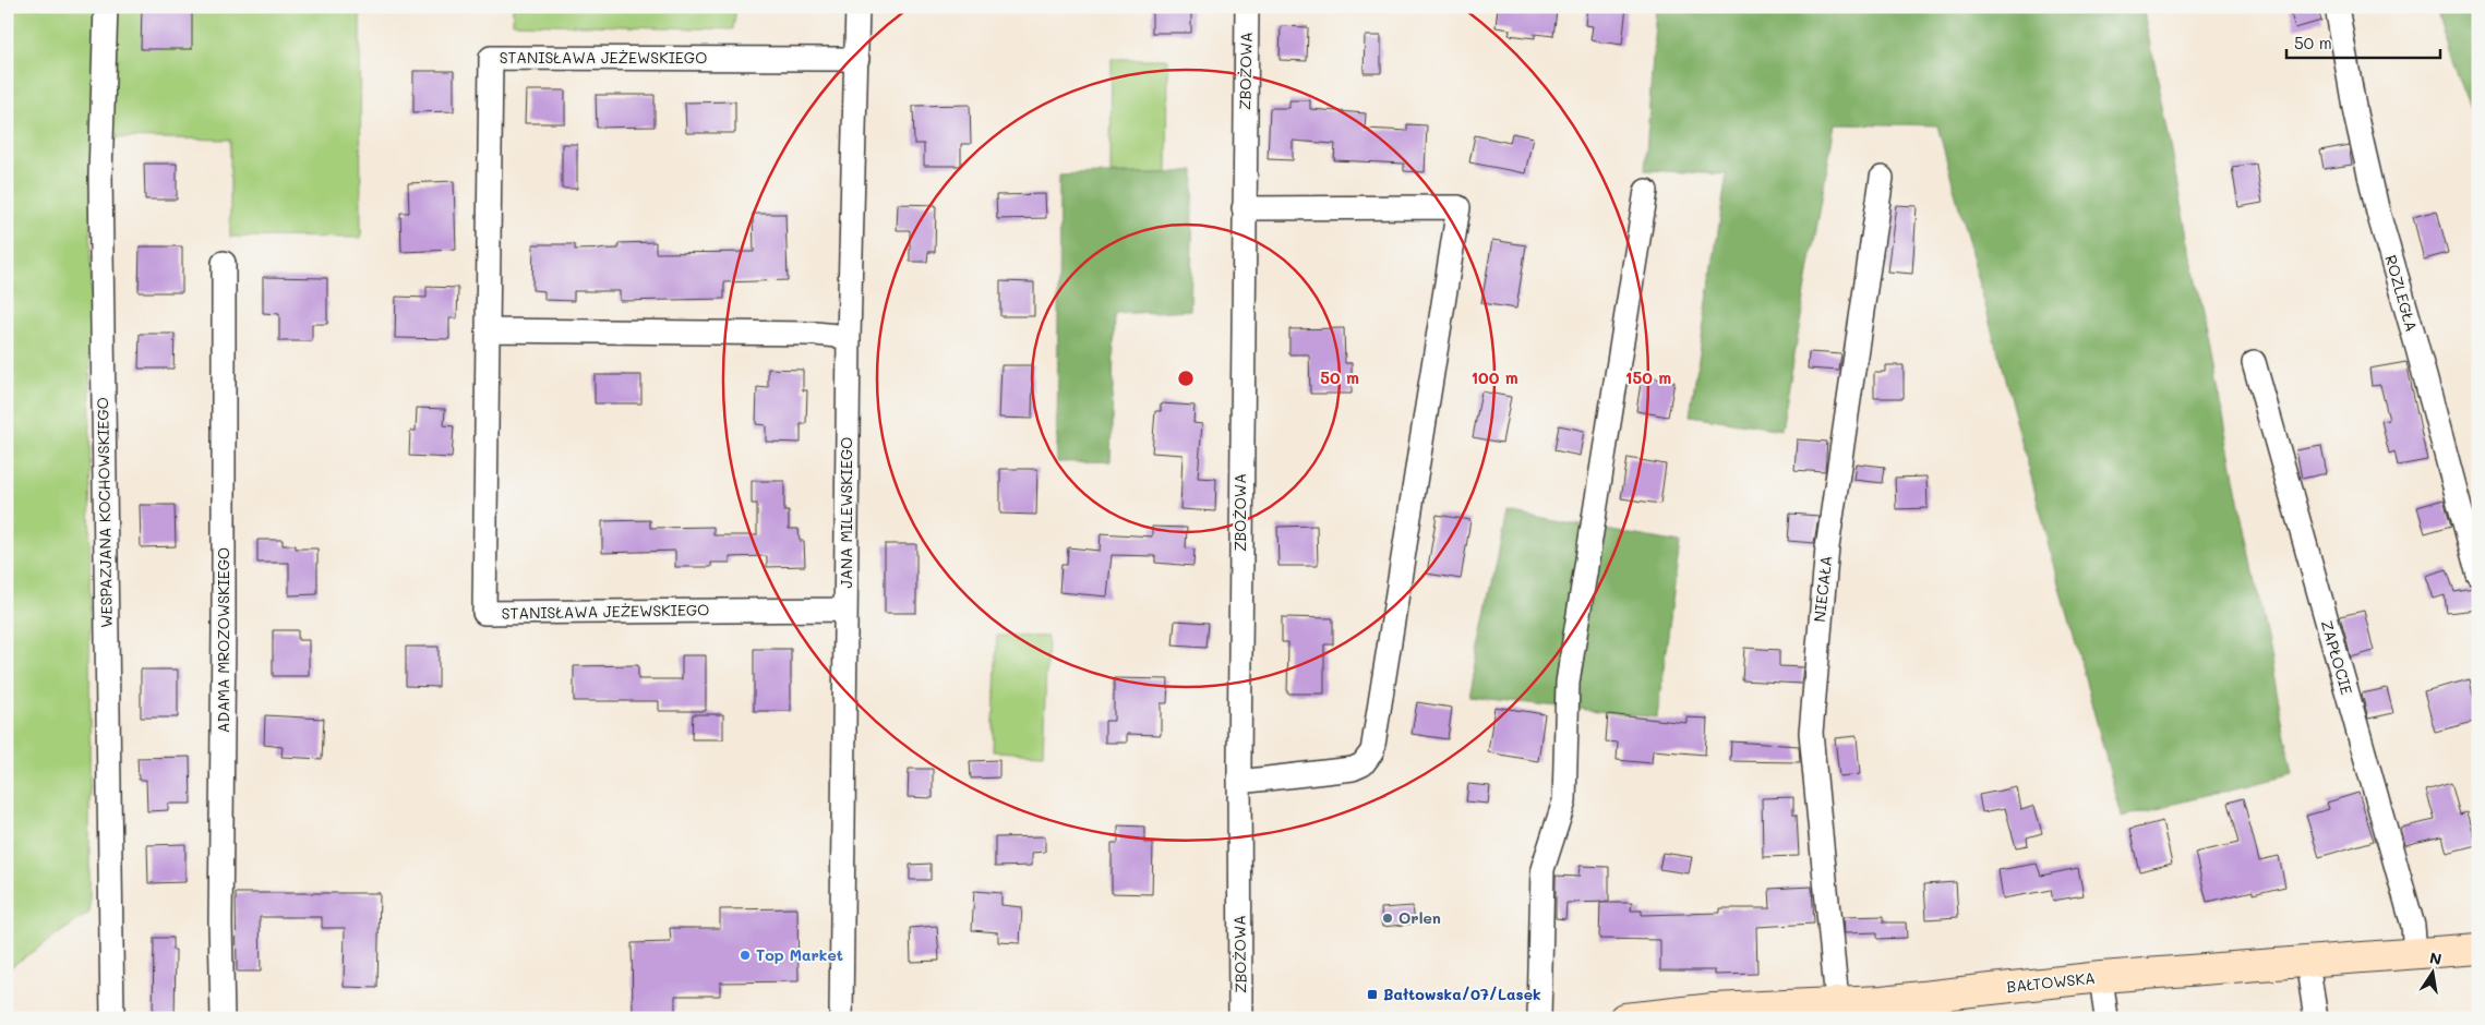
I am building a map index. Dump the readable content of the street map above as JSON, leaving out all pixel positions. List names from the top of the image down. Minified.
{"streets":{"main road":["BAŁTOWSKA"],"street":["STANISŁAWA JEŻEWSKIEGO","ZBOŻOWA","ROZLEGŁA","WESPAZJANA KOCHOWSKIEGO","JANA MILEWSKIEGO","NIECAŁA","ADAMA MROZOWSKIEGO","ZAPŁOCIE"]},"crossings":[["STANISŁAWA JEŻEWSKIEGO","JANA MILEWSKIEGO"],["NIECAŁA","BAŁTOWSKA"],["ZAPŁOCIE","BAŁTOWSKA"]],"places":{"other":["Orlen","Top Market"],"transit":["Bałtowska/07/Lasek"]},"scale_bar":"50 m","north":"top","rings":["50 m","100 m","150 m"]}
